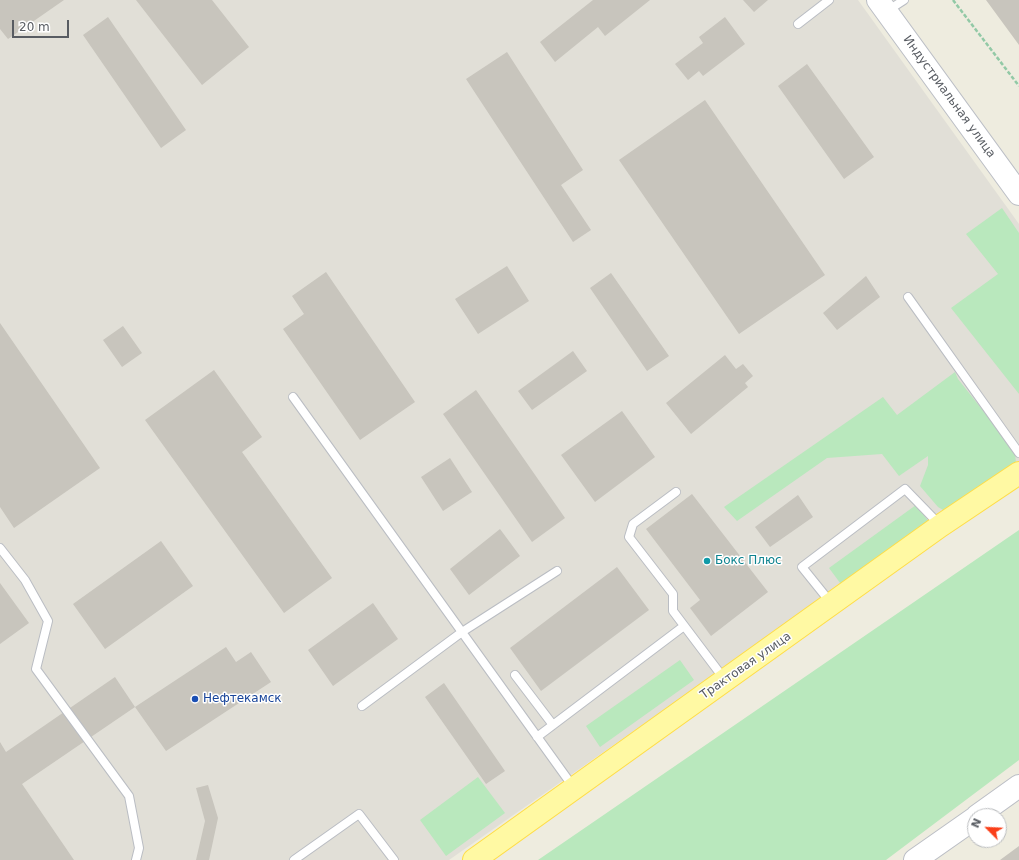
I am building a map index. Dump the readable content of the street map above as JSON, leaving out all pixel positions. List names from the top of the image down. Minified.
{"streets":{"main road":["Индустриальная улица","Трактовая улица"]},"places":["Бокс Плюс","Нефтекамск"],"scale_bar":"20 m","north":"top left"}
